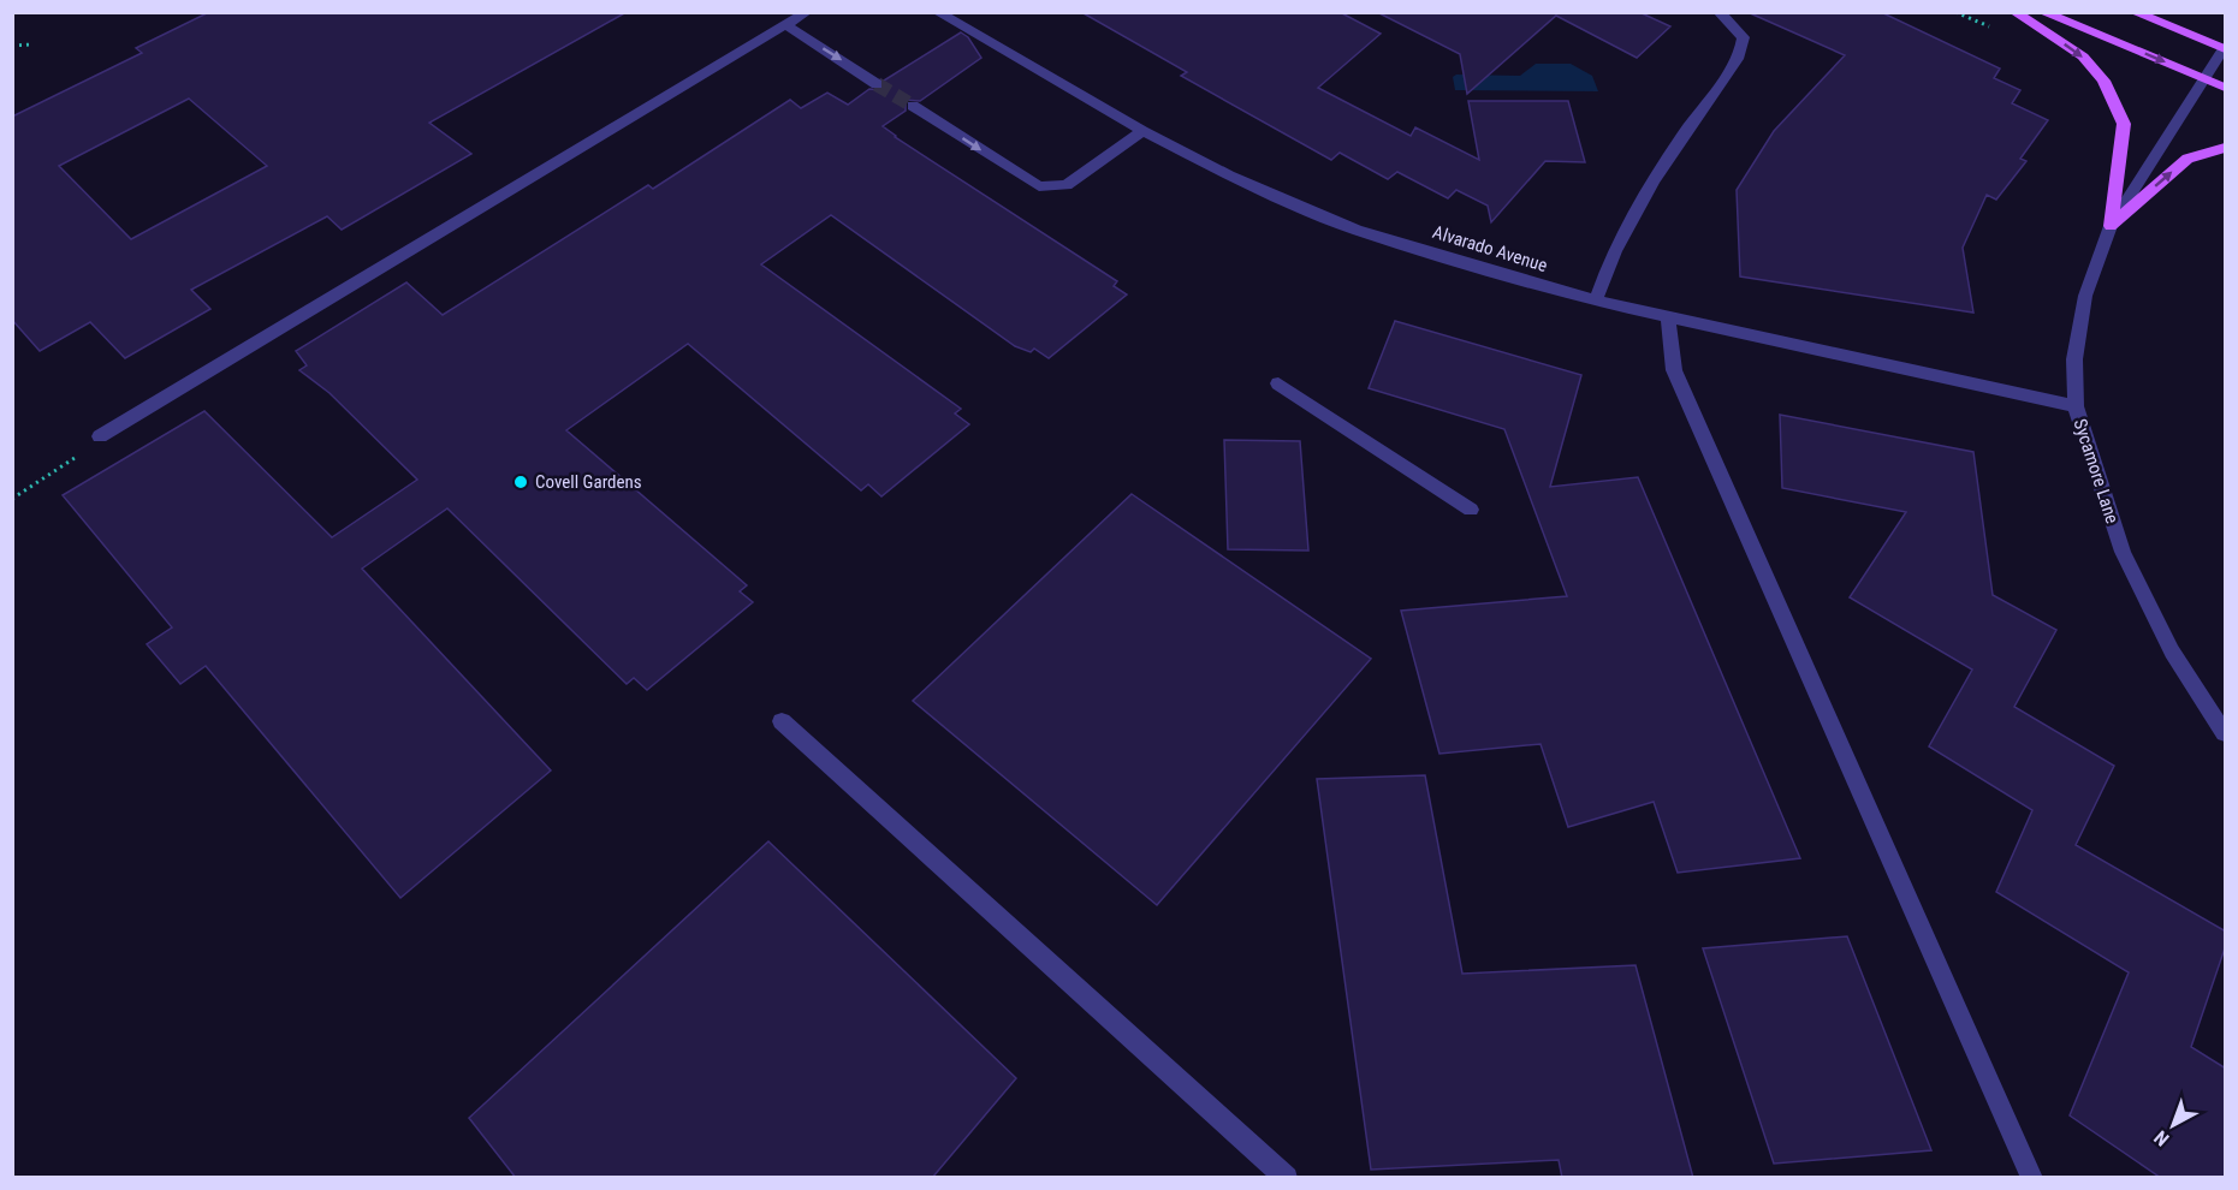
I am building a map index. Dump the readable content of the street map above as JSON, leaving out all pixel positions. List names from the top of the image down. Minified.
{"streets":{"street":["Alvarado Avenue","Sycamore Lane"]},"crossings":[["Alvarado Avenue","Sycamore Lane"]],"places":["Covell Gardens"],"north":"bottom left"}
